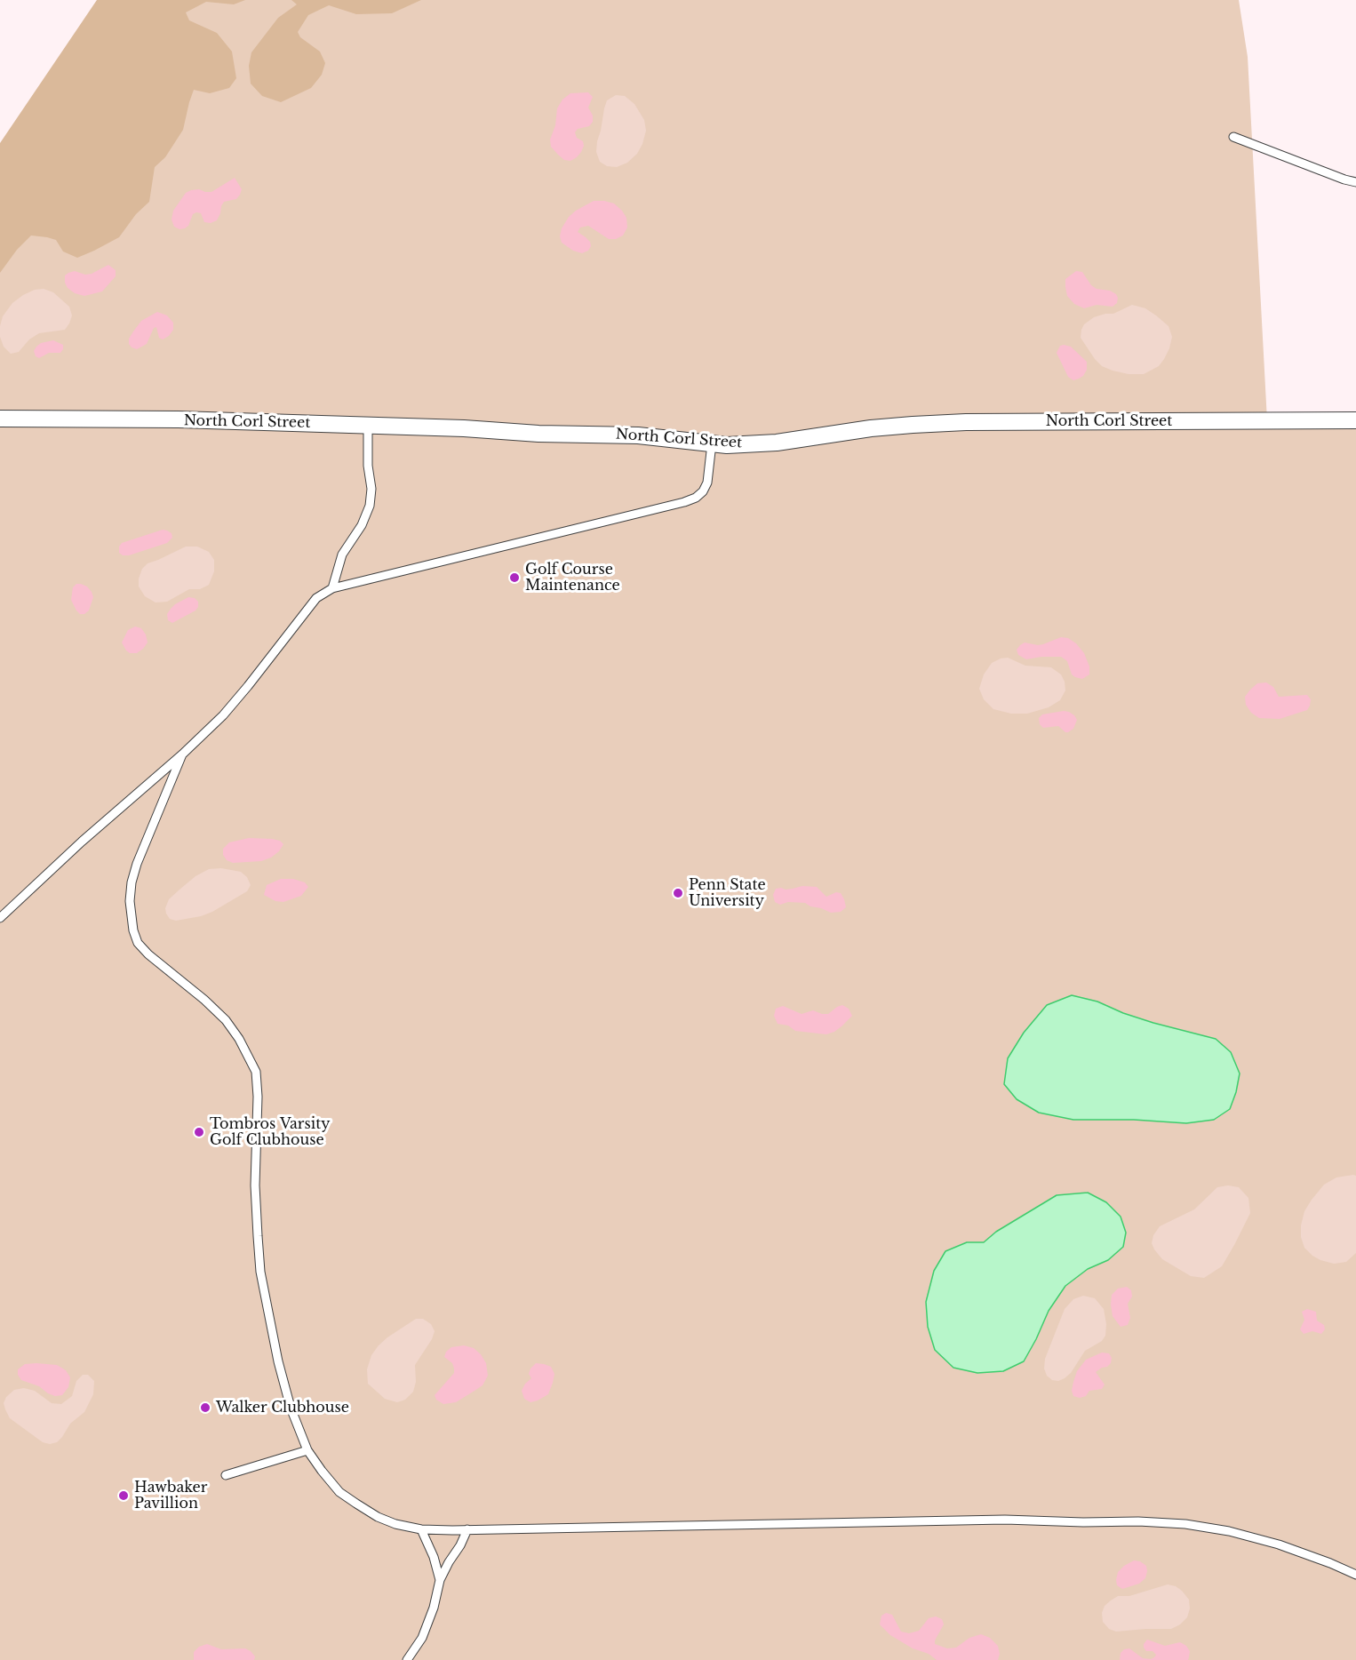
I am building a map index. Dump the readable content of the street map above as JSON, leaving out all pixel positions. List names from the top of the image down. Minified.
{"streets":{"street":["North Corl Street"]},"places":["Golf Course Maintenance","Penn State University","Tombros Varsity Golf Clubhouse","Walker Clubhouse","Hawbaker Pavillion"]}
